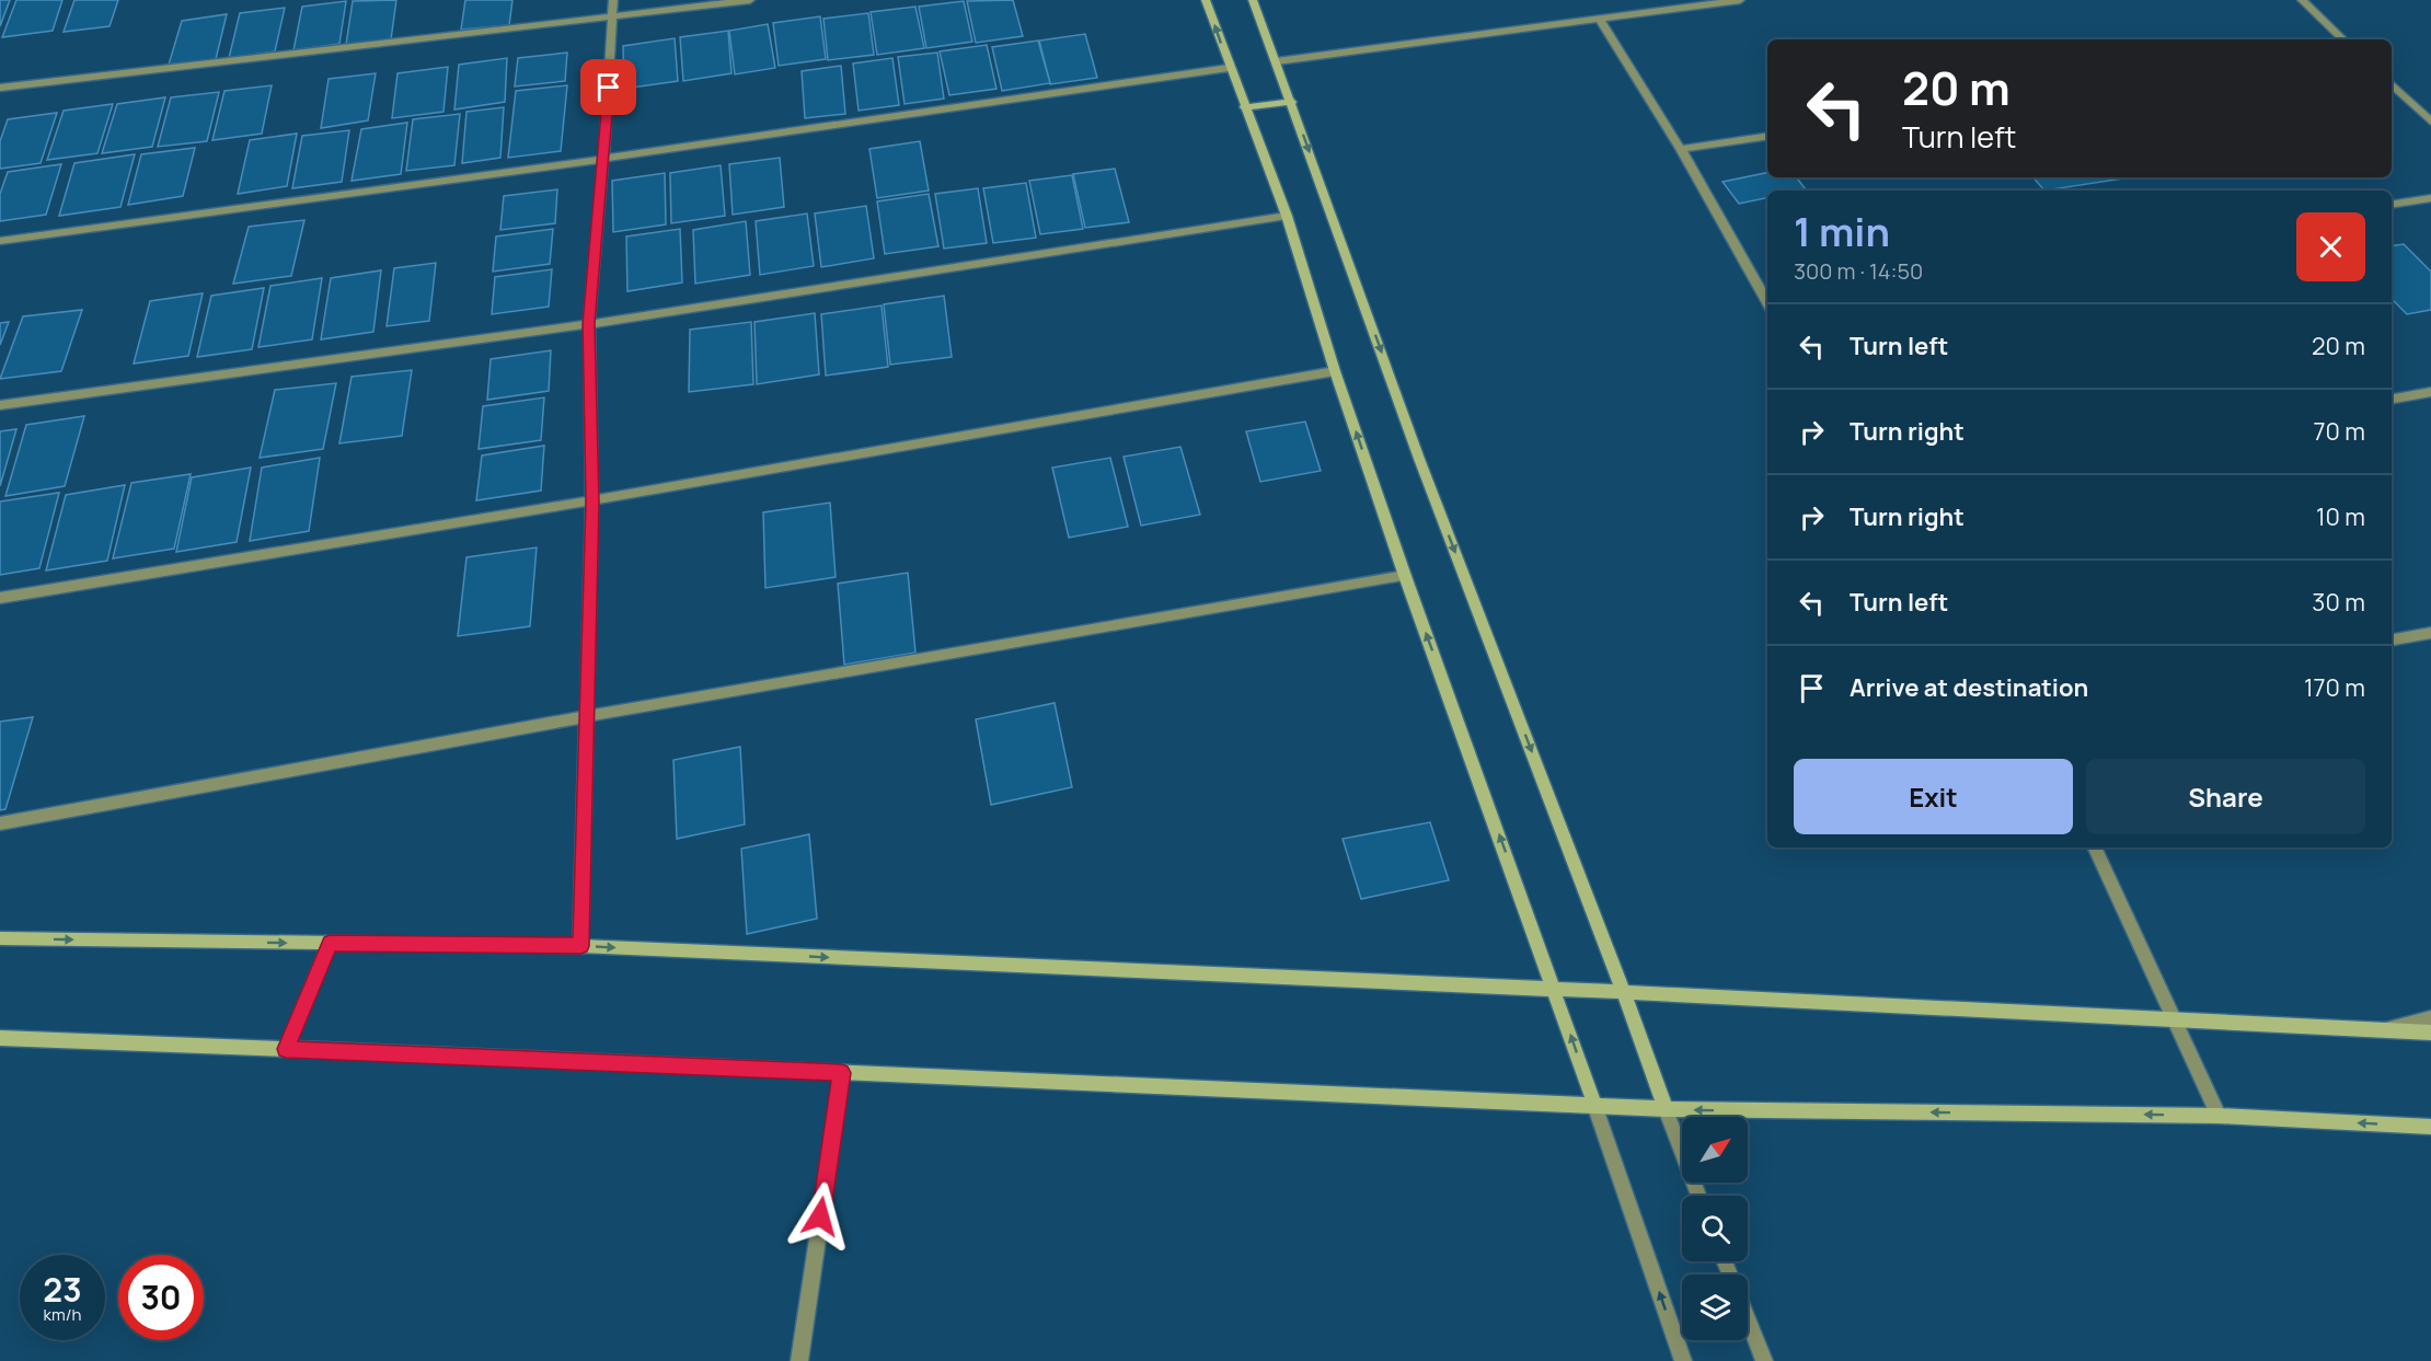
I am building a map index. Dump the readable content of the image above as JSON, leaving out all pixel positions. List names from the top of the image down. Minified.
{"north":"top right","page":{"turn":["20 m","Turn left"],"heading":["1 min","300 m · 14:50"],"list":[{"name":"Turn left","value":"20 m"},{"name":"Turn right","value":"70 m"},{"name":"Turn right","value":"10 m"},{"name":"Turn left","value":"30 m"},{"name":"Arrive at destination","value":"170 m"}],"buttons":["Exit","Share"],"speed":"23 km/h","limit":"30"}}
